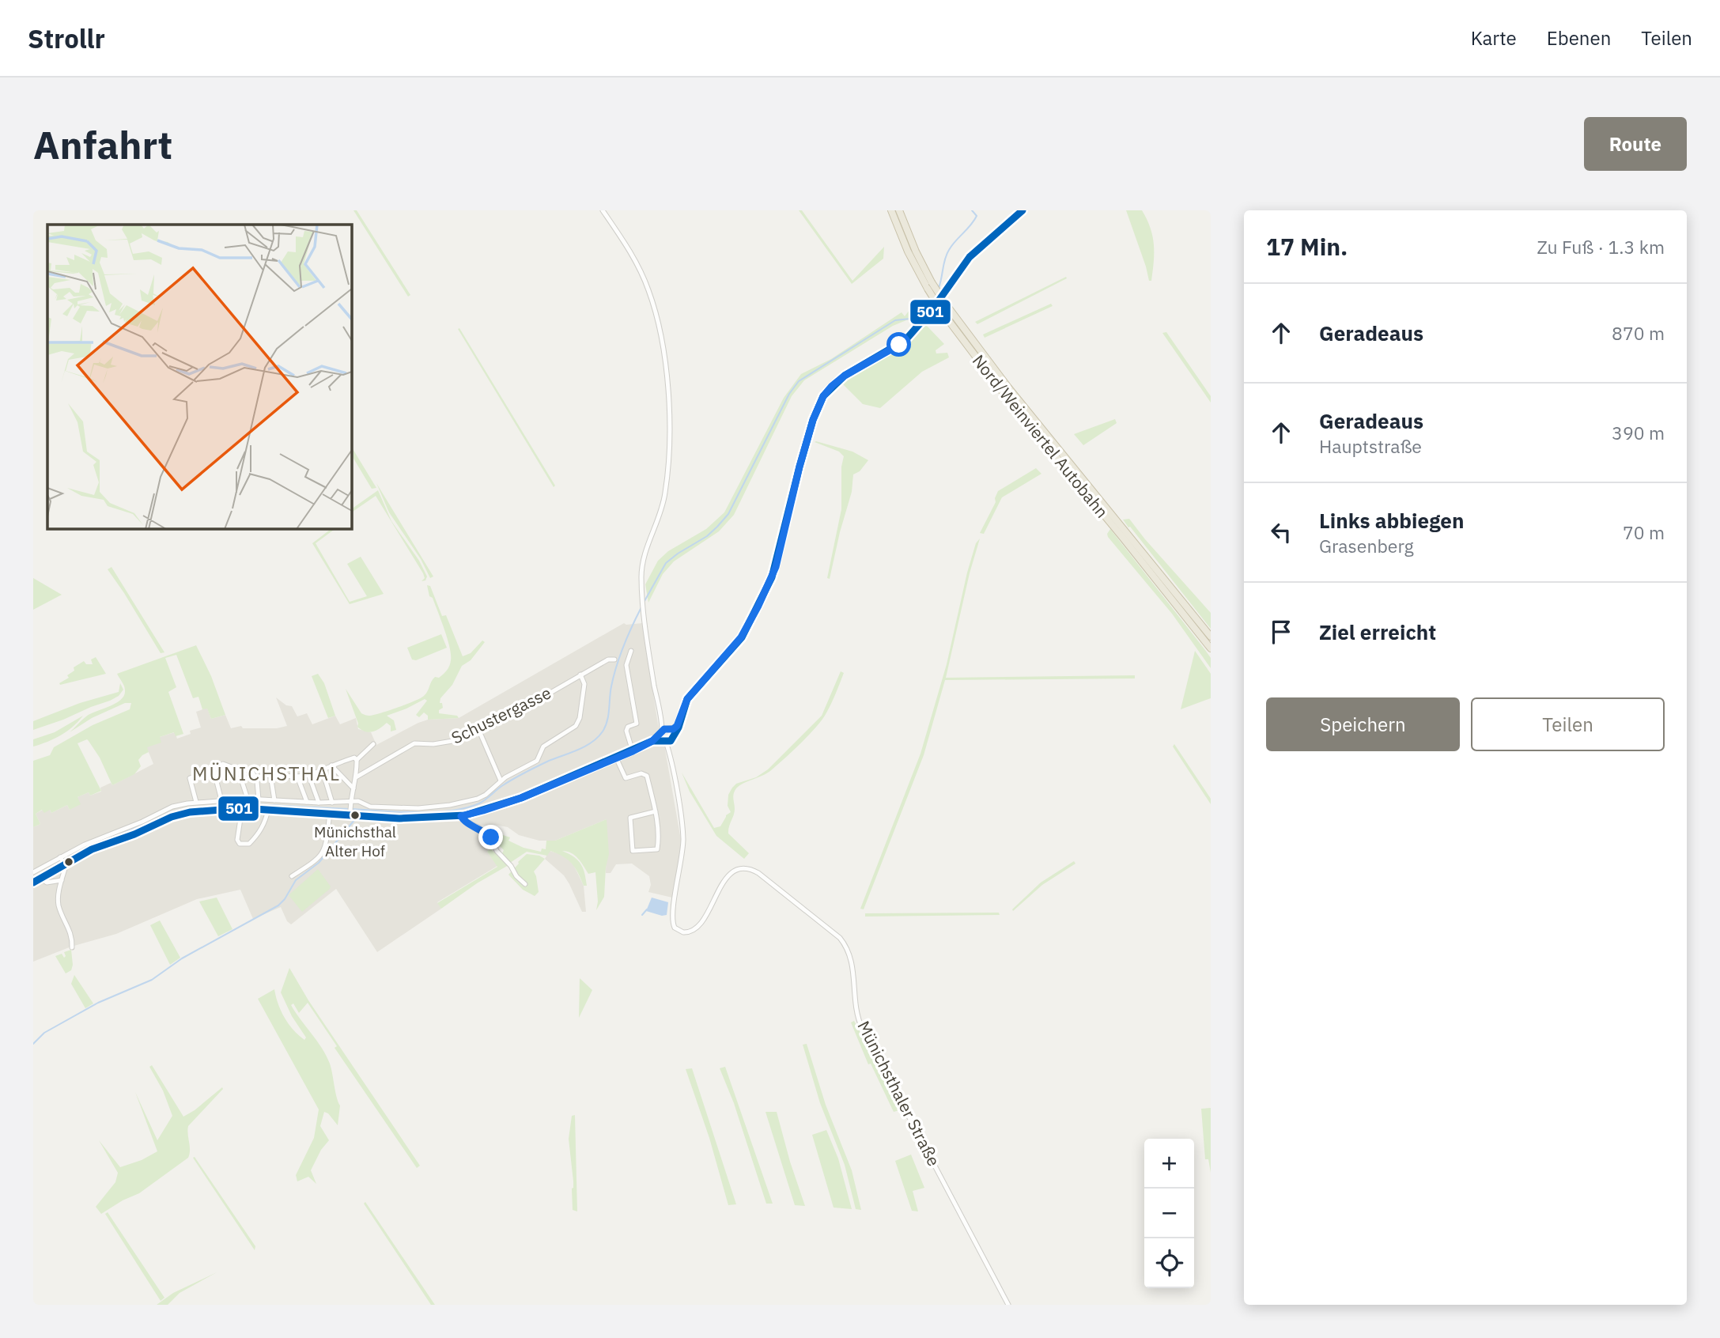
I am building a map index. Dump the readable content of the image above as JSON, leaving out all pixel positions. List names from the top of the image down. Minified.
{"streets":{"highway":["Nord/Weinviertel Autobahn"],"street":["Schustergasse","Münichsthaler Straße"]},"districts":["MÜNICHSTHAL"],"places":["Münichsthal Alter Hof"],"lines":["transit line 501"],"page":{"header":"Strollr","nav":["Karte","Ebenen","Teilen"],"buttons":["Route",["Speichern","Teilen"]],"title":"Anfahrt","heading":["17 Min.","Zu Fuß · 1.3 km"],"list":[["Geradeaus","870 m"],["Geradeaus","Hauptstraße","390 m"],["Links abbiegen","Grasenberg","70 m"],"Ziel erreicht"],"map_buttons":["+","−"]}}
